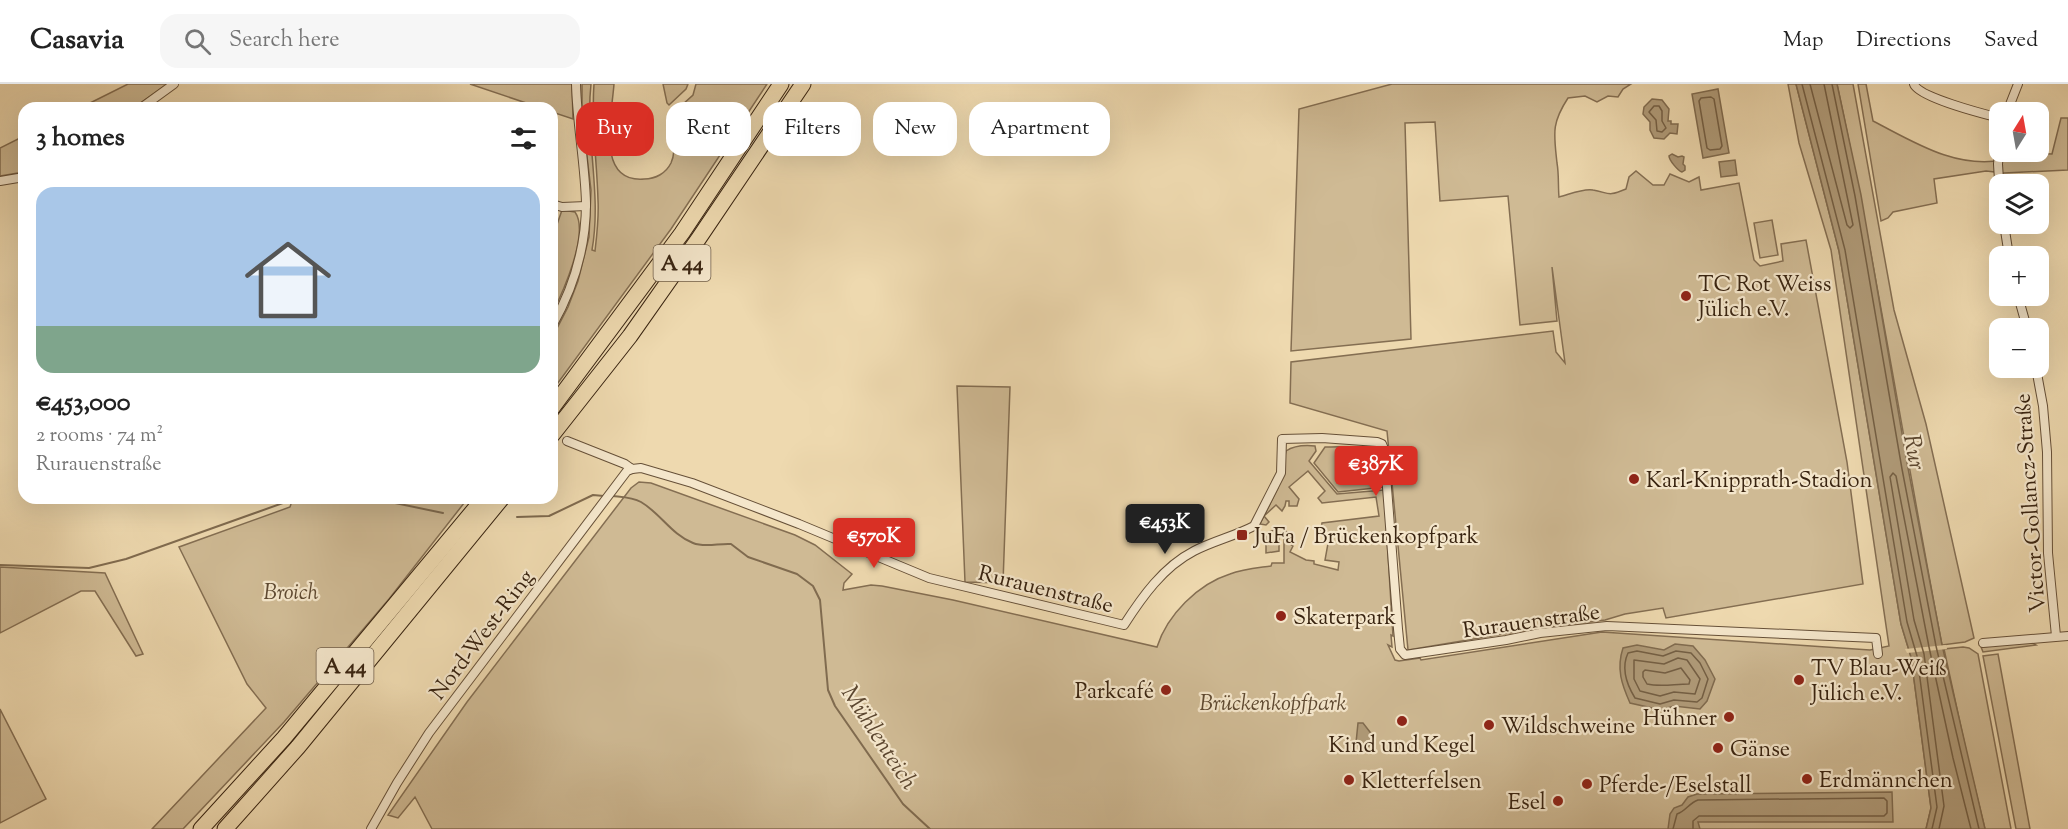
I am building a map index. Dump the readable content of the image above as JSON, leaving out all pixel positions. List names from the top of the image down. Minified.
{"streets":{"highway":["A 44"],"street":["Victor-Gollancz-Straße","Rurauenstraße","Nord-West-Ring"]},"crossings":[["Rurauenstraße","Nord-West-Ring"]],"water":["Rur","Mühlenteich"],"parks":["Broich","Brückenkopfpark"],"places":{"other":["TC Rot Weiss Jülich e.V.","Karl-Knipprath-Stadion","Skaterpark","TV Blau-Weiß Jülich e.V.","Parkcafé","Hühner","Kind und Kegel","Wildschweine","Gänse","Erdmännchen","Kletterfelsen","Pferde-/Eselstall","Esel"],"transit":["JuFa / Brückenkopfpark"]},"north":"top","page":{"header":"Casavia","search":"Search here","nav":["Map","Directions","Saved"],"map_buttons":["+","−"],"chip":["Buy","Rent","Filters","New","Apartment"],"heading":"3 homes","list":[{"name":"€453,000","note":"2 rooms · 74 m² · Rurauenstraße"}],"price":["€387K","€453K","€570K"]}}
